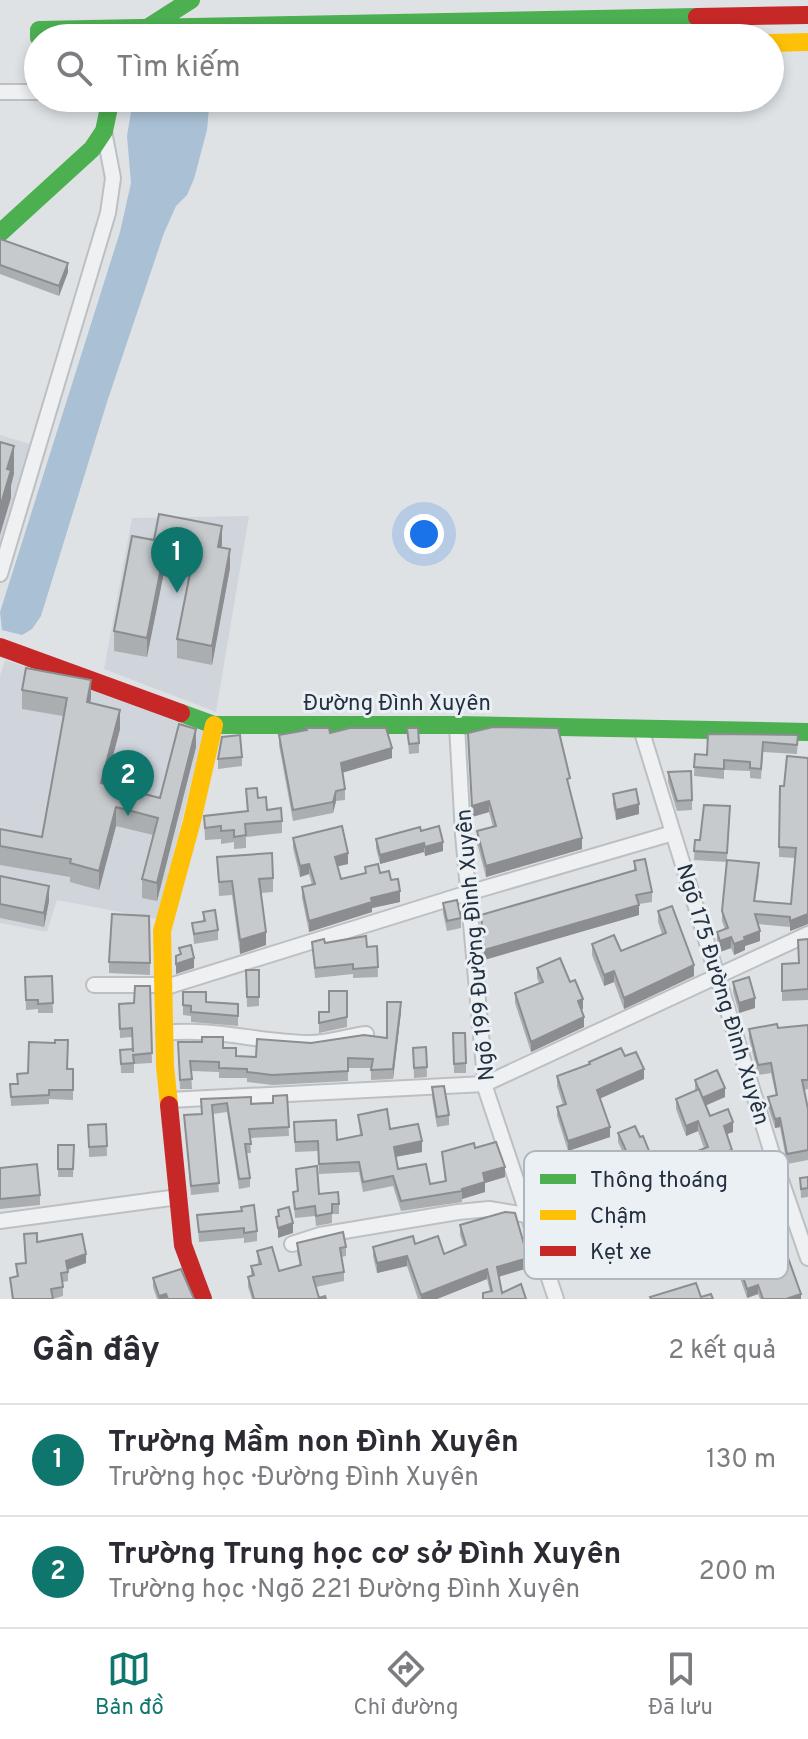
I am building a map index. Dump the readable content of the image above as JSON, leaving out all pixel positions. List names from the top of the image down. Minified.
{"streets":{"street":["Đường Đình Xuyên","Ngõ 199 Đường Đình Xuyên","Ngõ 175 Đường Đình Xuyên"]},"crossings":[["Đường Đình Xuyên","Ngõ 199 Đường Đình Xuyên"],["Đường Đình Xuyên","Ngõ 175 Đường Đình Xuyên"]],"legend":["Thông thoáng","Chậm","Kẹt xe"],"page":{"search":"Tìm kiếm","pins":["1","2"],"heading":["Gần đây","2 kết quả"],"list":[{"mark":"1","name":"Trường Mầm non Đình Xuyên","note":"Trường học · Đường Đình Xuyên","value":"130 m"},{"mark":"2","name":"Trường Trung học cơ sở Đình Xuyên","note":"Trường học · Ngõ 221 Đường Đình Xuyên","value":"200 m"}],"nav":["Bản đồ","Chỉ đường","Đã lưu"]}}
